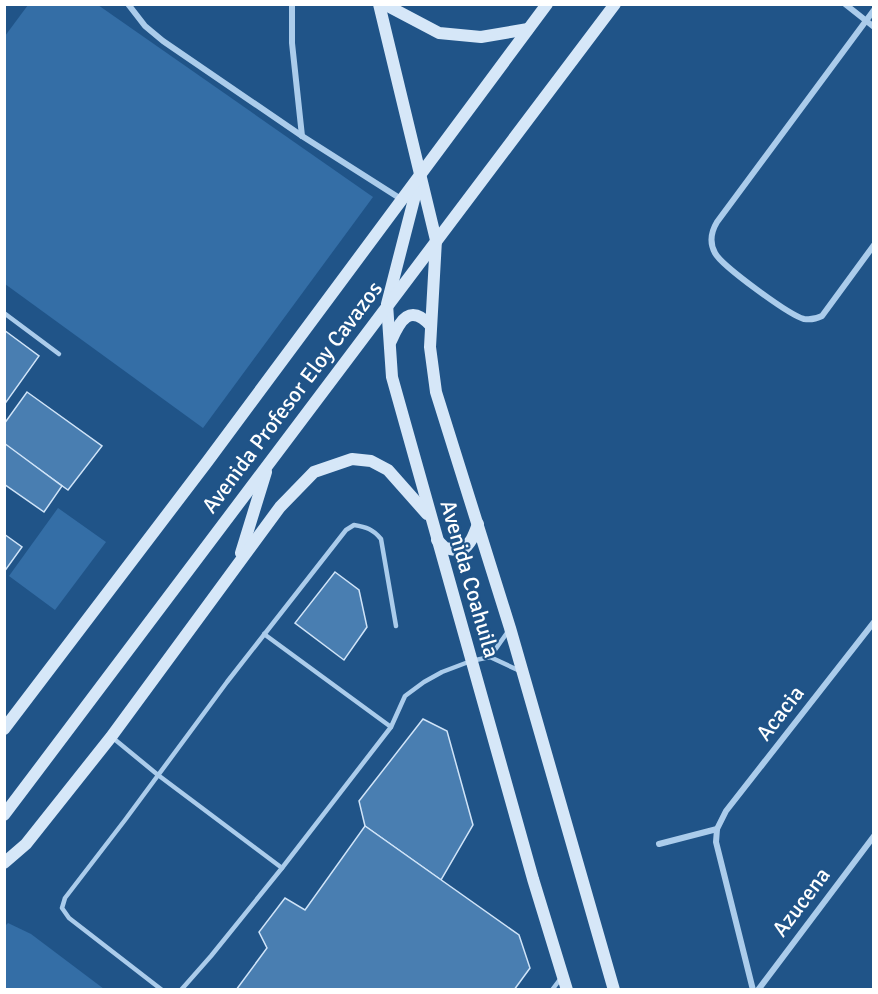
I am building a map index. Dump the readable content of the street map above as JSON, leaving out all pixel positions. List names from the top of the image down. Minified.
{"streets":{"main road":["Avenida Profesor Eloy Cavazos","Avenida Coahuila"],"street":["Acacia","Azucena"]},"crossings":[["Avenida Profesor Eloy Cavazos","Avenida Coahuila"]]}
